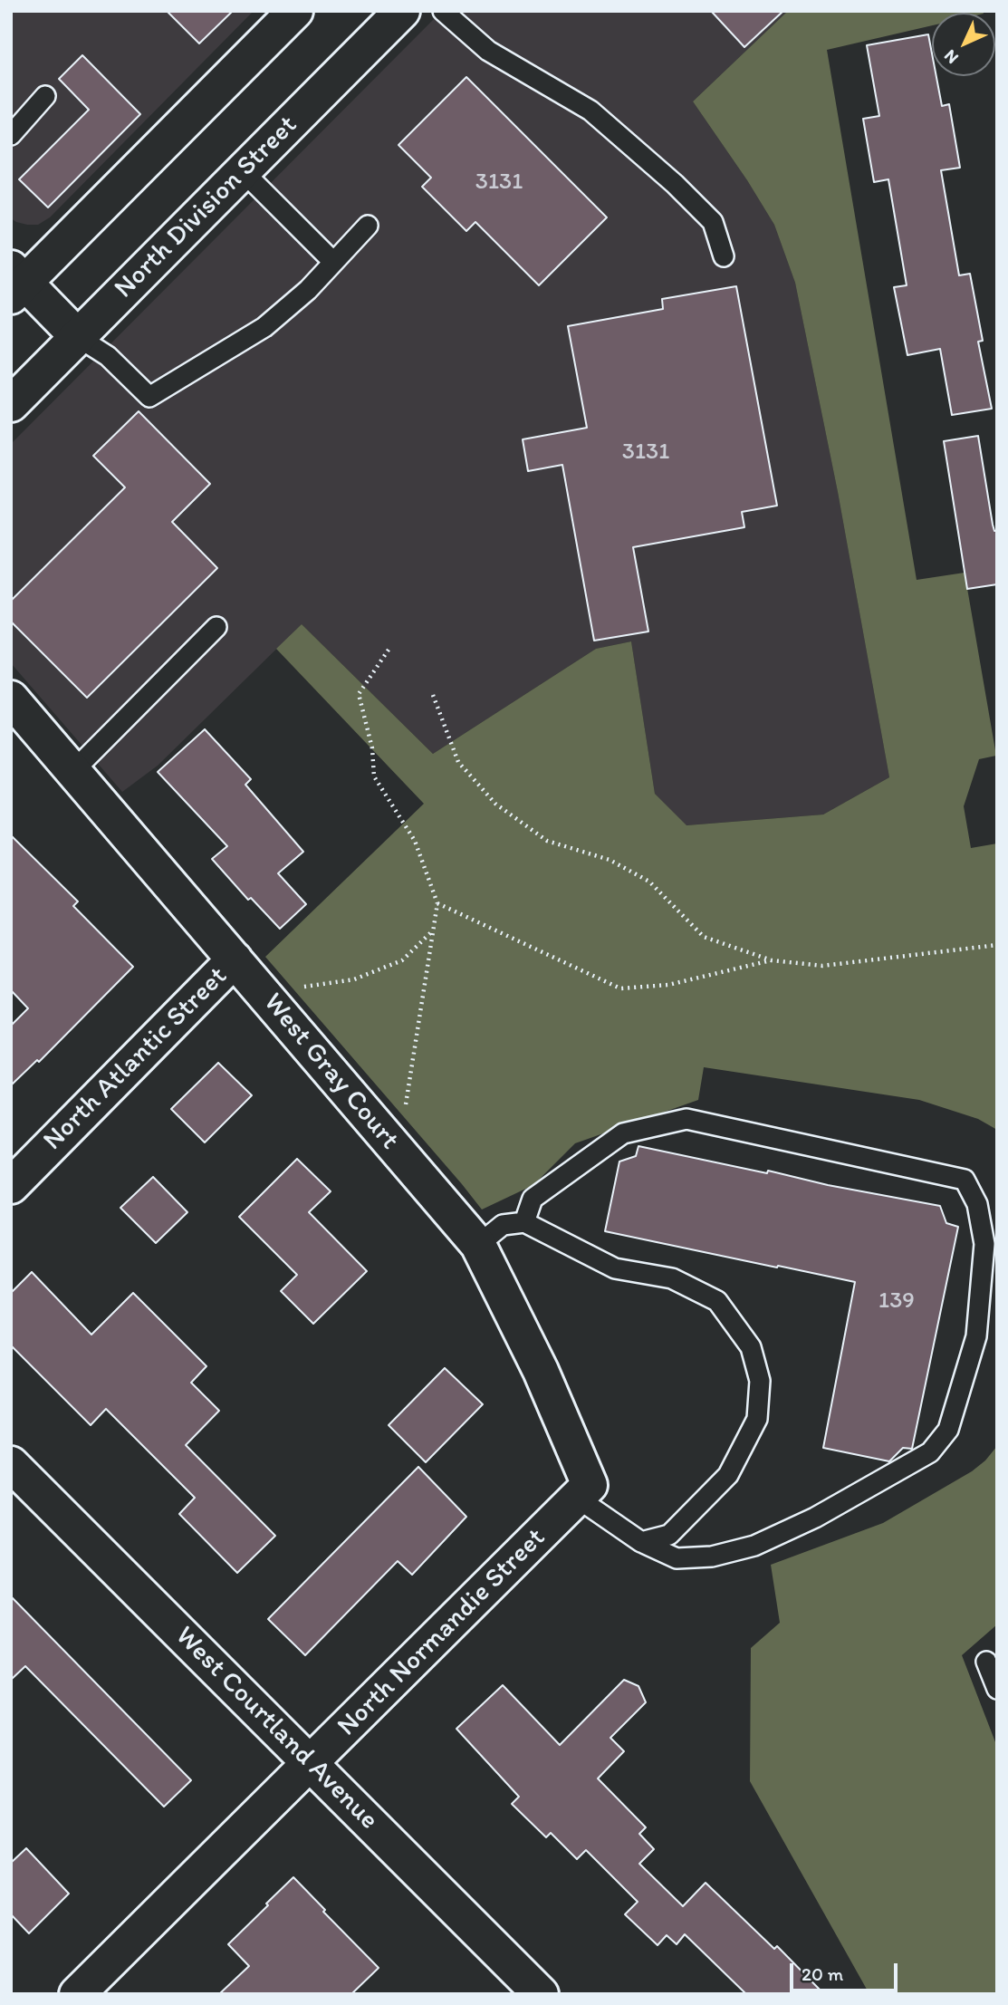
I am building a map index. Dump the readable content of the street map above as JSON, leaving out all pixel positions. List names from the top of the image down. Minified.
{"streets":{"street":["North Division Street","North Atlantic Street","West Gray Court","North Normandie Street","West Courtland Avenue"]},"crossings":[["North Atlantic Street","West Gray Court"],["West Gray Court","North Normandie Street"],["North Normandie Street","West Courtland Avenue"]],"house_numbers":["3131","3131","139"],"scale_bar":"20 m","north":"bottom left"}
